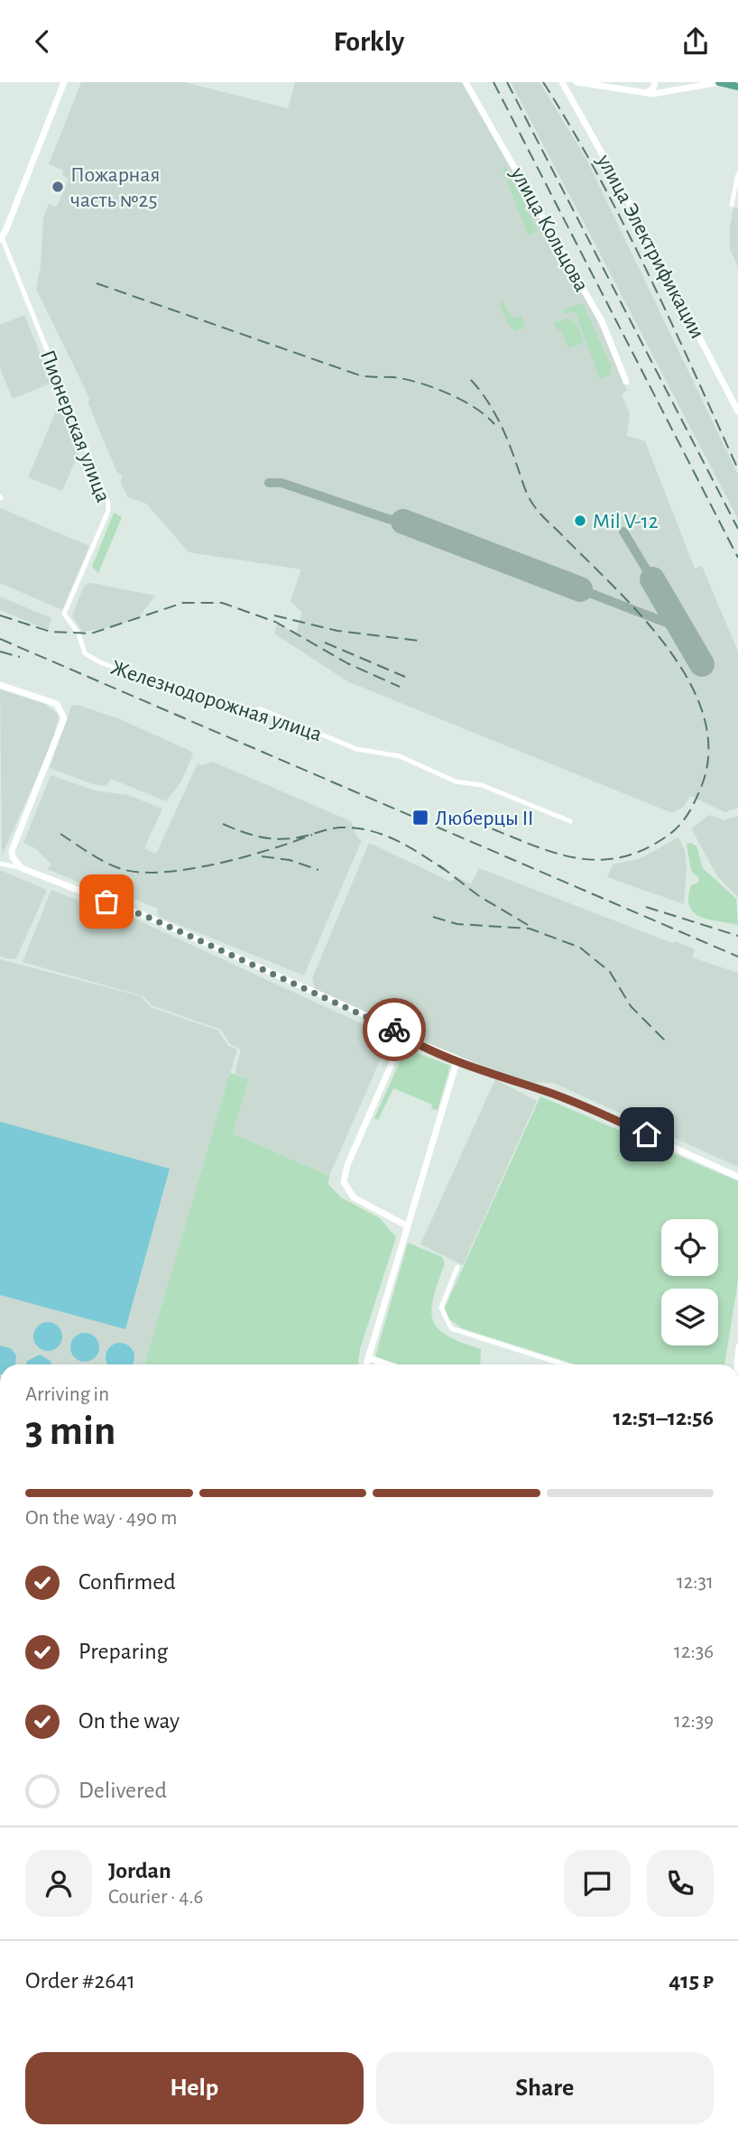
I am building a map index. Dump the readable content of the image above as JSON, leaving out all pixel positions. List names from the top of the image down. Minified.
{"streets":{"street":["улица Кольцова","улица Электрификации","Пионерская улица","Железнодорожная улица"]},"crossings":[["Пионерская улица","Железнодорожная улица"]],"places":{"other":["Пожарная часть №25","Mil V-12"],"transit":["Люберцы II"]},"page":{"header":"Forkly","heading":["3 min","Arriving in","12:51–12:56"],"panel":["Jordan","Courier · 4.6","Order #2641","415 ₽"],"bar":"On the way · 490 m","list":[["Confirmed","12:31"],["Preparing","12:36"],["On the way","12:39"],"Delivered"],"buttons":["Help","Share"]}}
